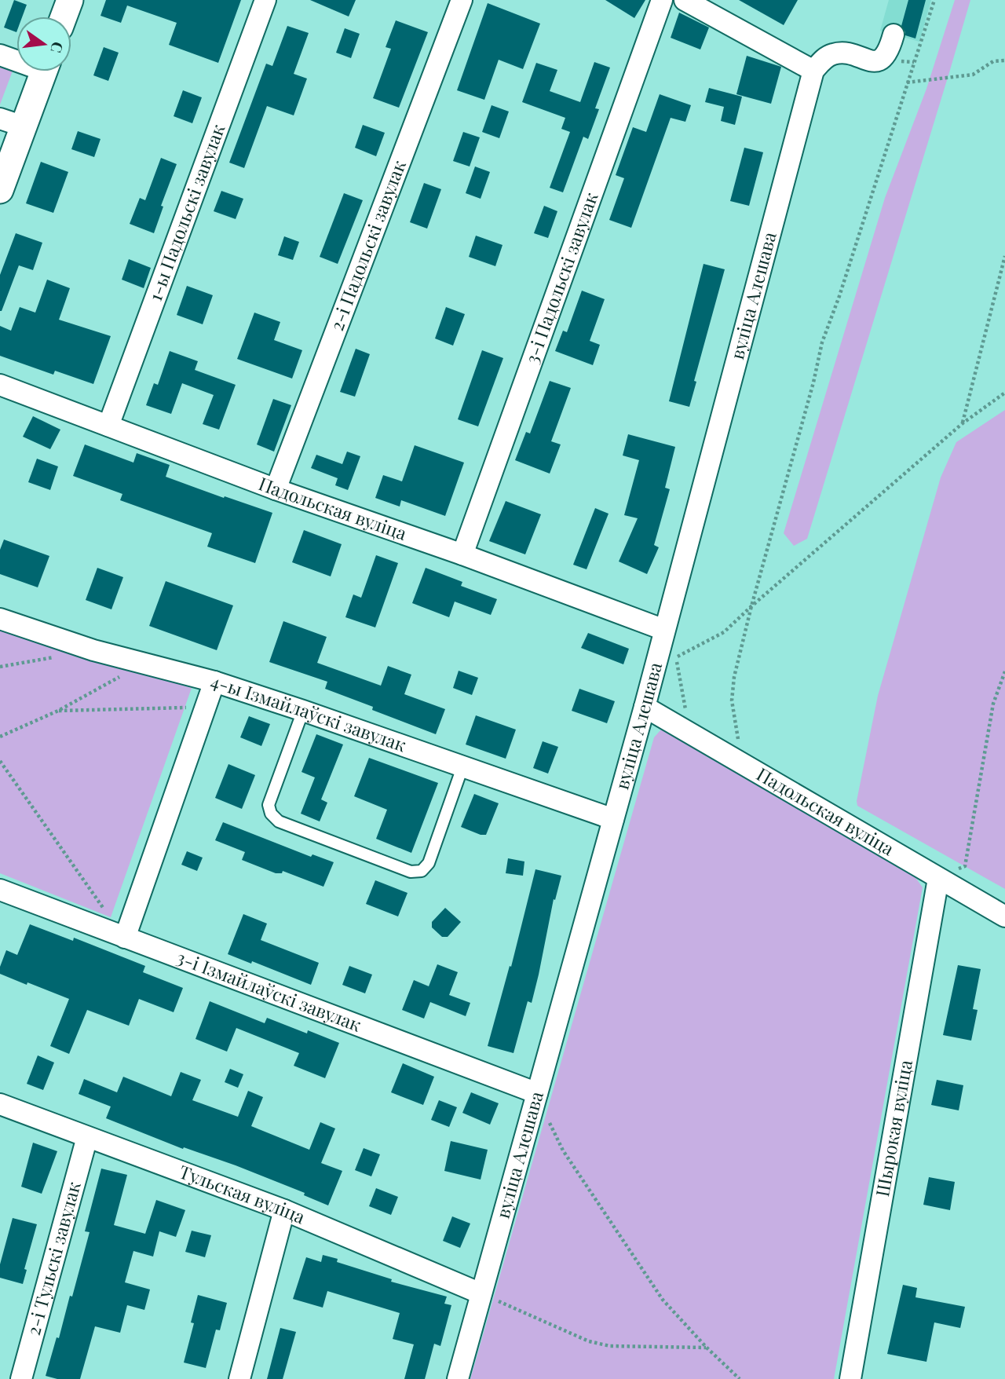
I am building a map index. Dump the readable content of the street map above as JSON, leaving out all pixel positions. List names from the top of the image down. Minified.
{"streets":{"street":["1-ы Падольскі завулак","2-і Падольскі завулак","3-і Падольскі завулак","вуліца Алешава","Падольская вуліца","4-ы Ізмайлаўскі завулак","3-і Ізмайлаўскі завулак","Шырокая вуліца","Тульская вуліца","2-і Тульскі завулак"]},"crossings":[["1-ы Падольскі завулак","Падольская вуліца"],["2-і Падольскі завулак","Падольская вуліца"],["3-і Падольскі завулак","Падольская вуліца"],["вуліца Алешава","Падольская вуліца"],["вуліца Алешава","4-ы Ізмайлаўскі завулак"],["вуліца Алешава","3-і Ізмайлаўскі завулак"],["вуліца Алешава","Тульская вуліца"],["Падольская вуліца","Шырокая вуліца"],["Тульская вуліца","2-і Тульскі завулак"]],"north":"right"}
